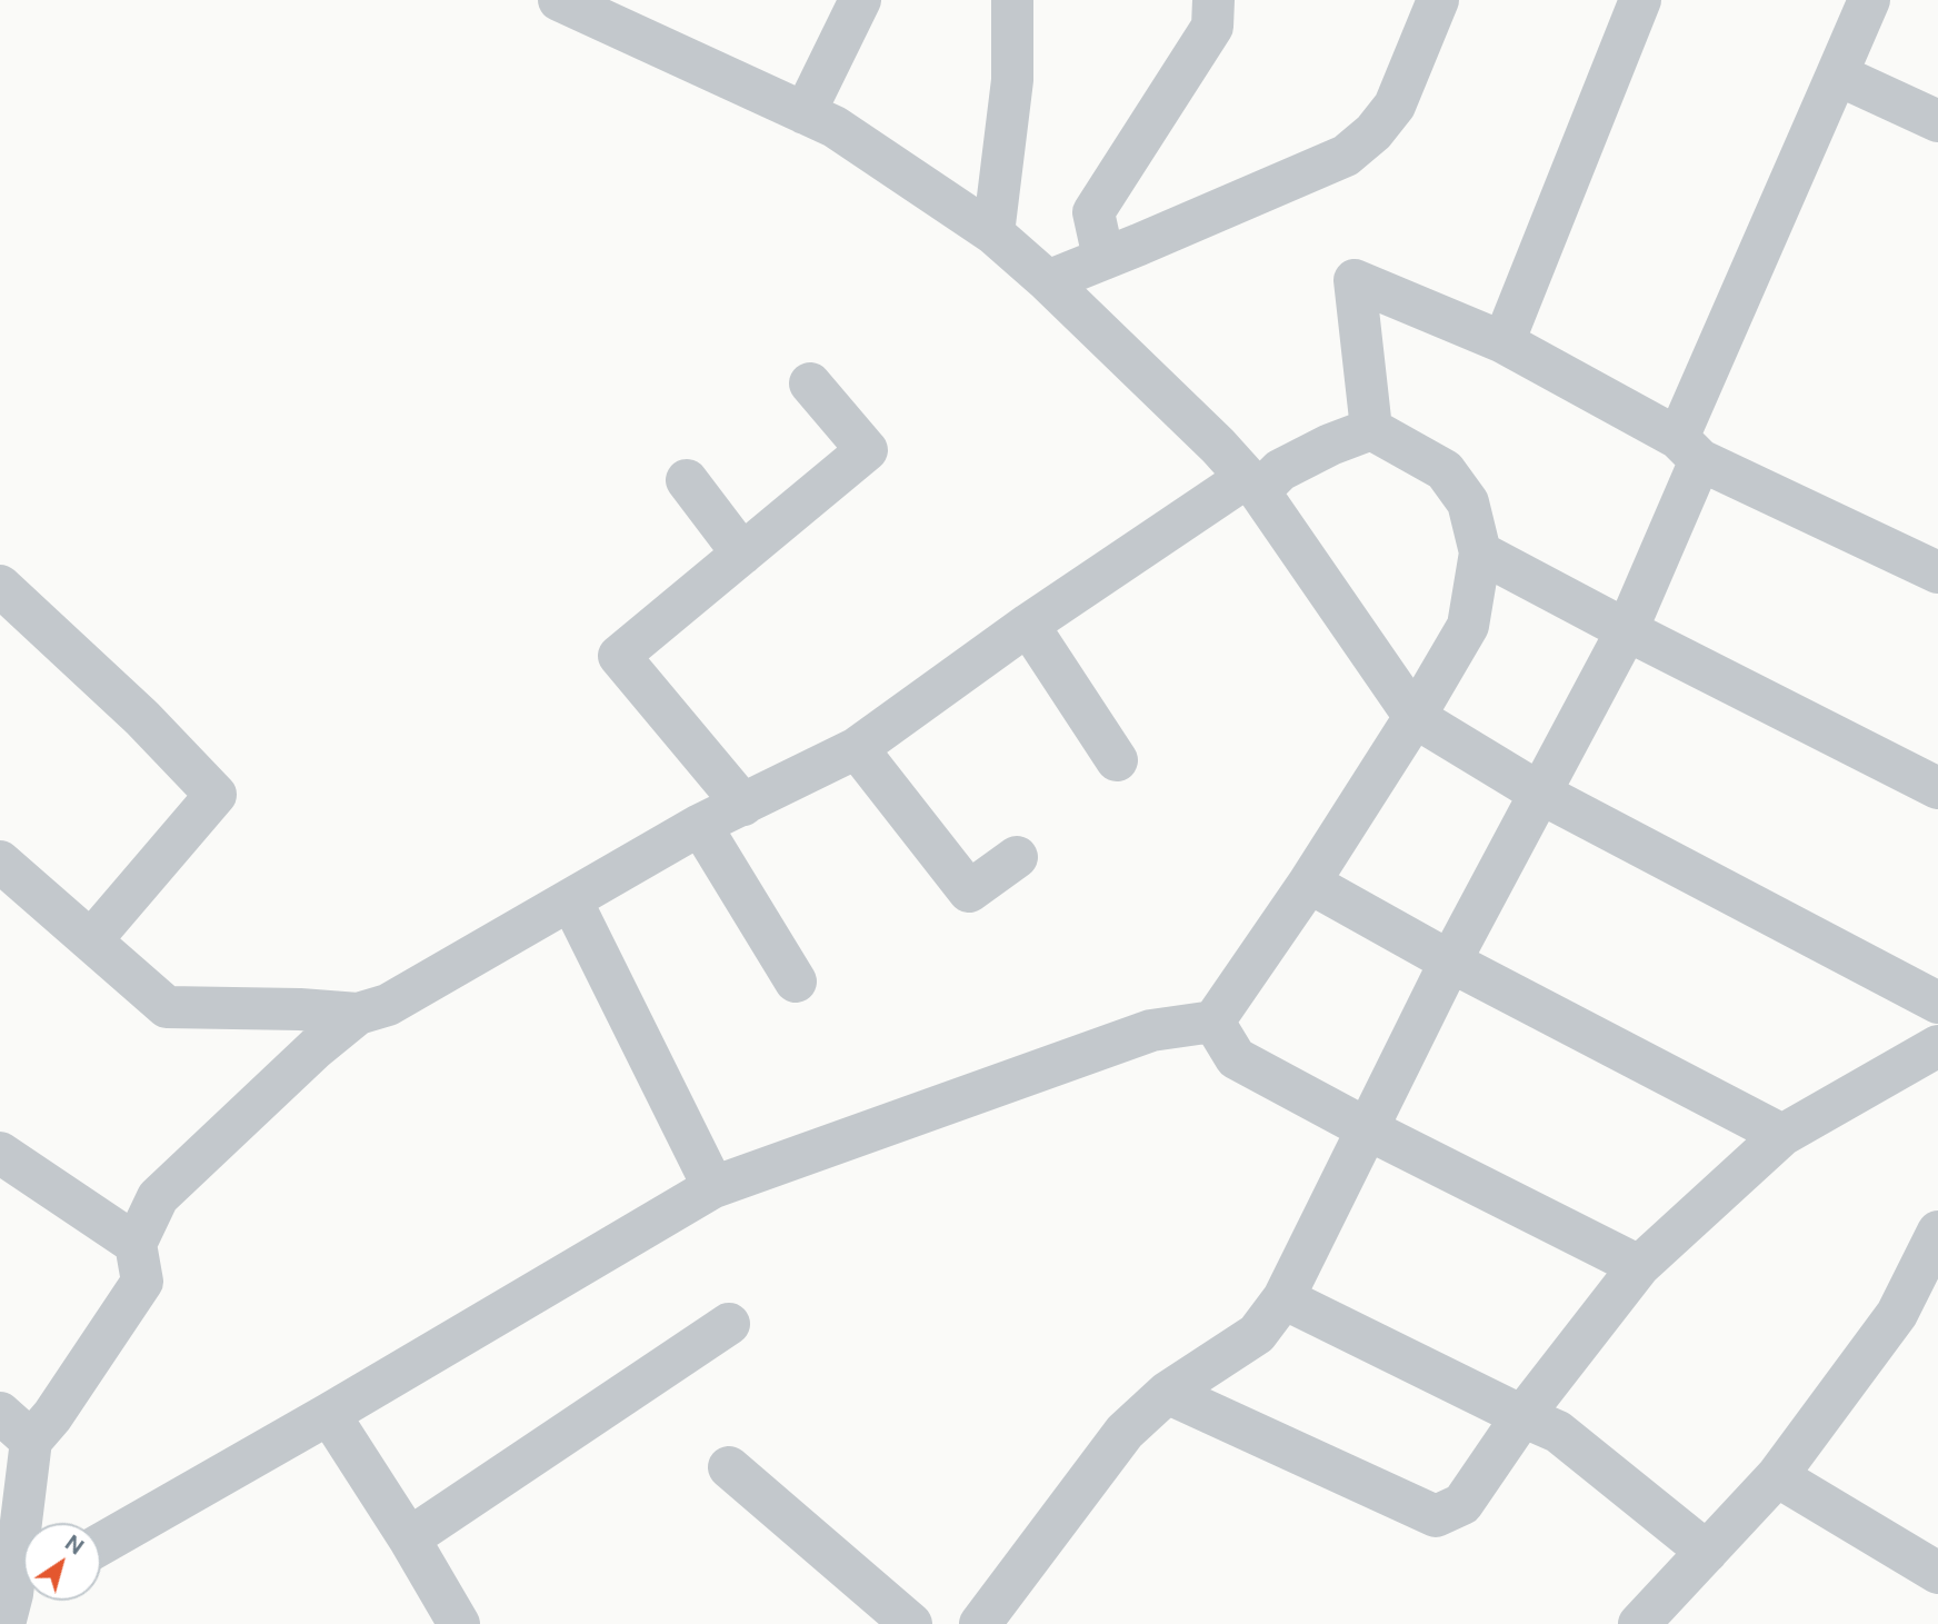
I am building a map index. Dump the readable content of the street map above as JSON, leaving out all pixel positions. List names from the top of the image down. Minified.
{"north":"top right"}
